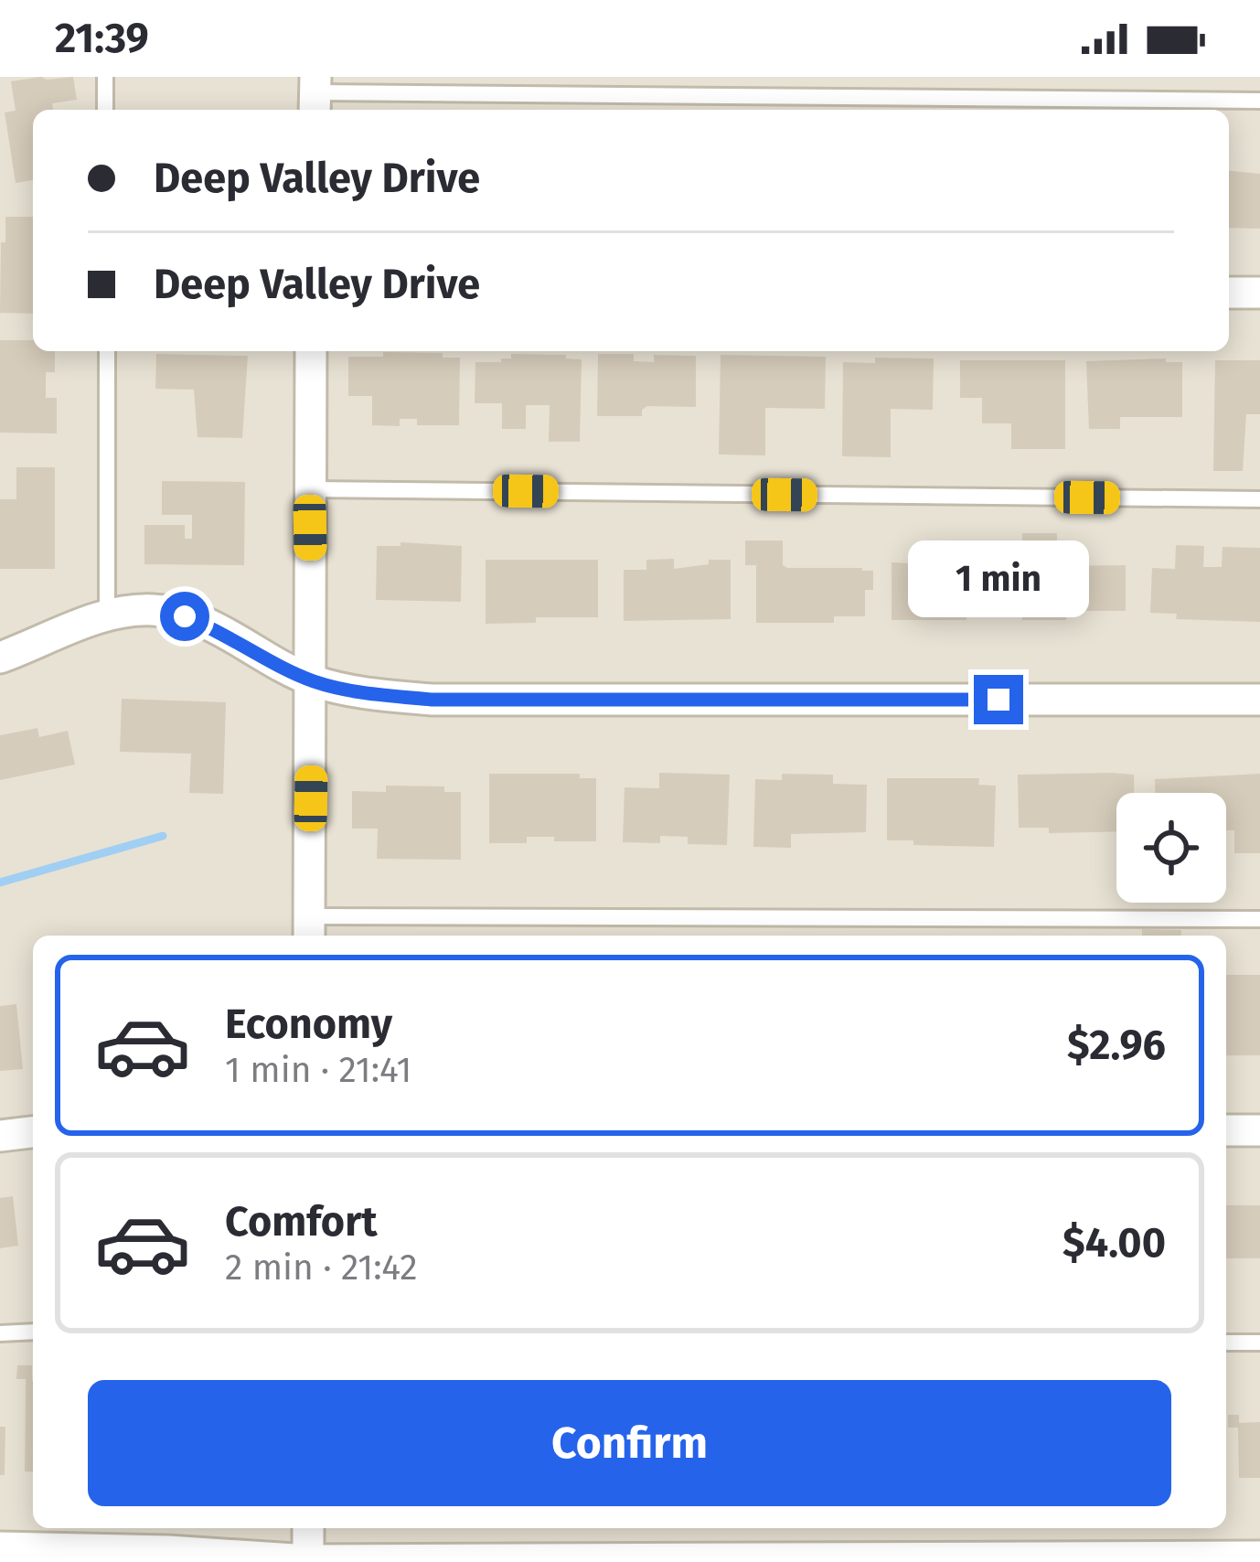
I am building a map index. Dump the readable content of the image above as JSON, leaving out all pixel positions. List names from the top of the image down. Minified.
{"page":{"status":"21:39","banner":["Deep Valley Drive","Deep Valley Drive"],"bubble":"1 min","list":[{"name":"Economy","note":"1 min · 21:41","value":"$2.96"},{"name":"Comfort","note":"2 min · 21:42","value":"$4.00"}],"buttons":"Confirm"}}
